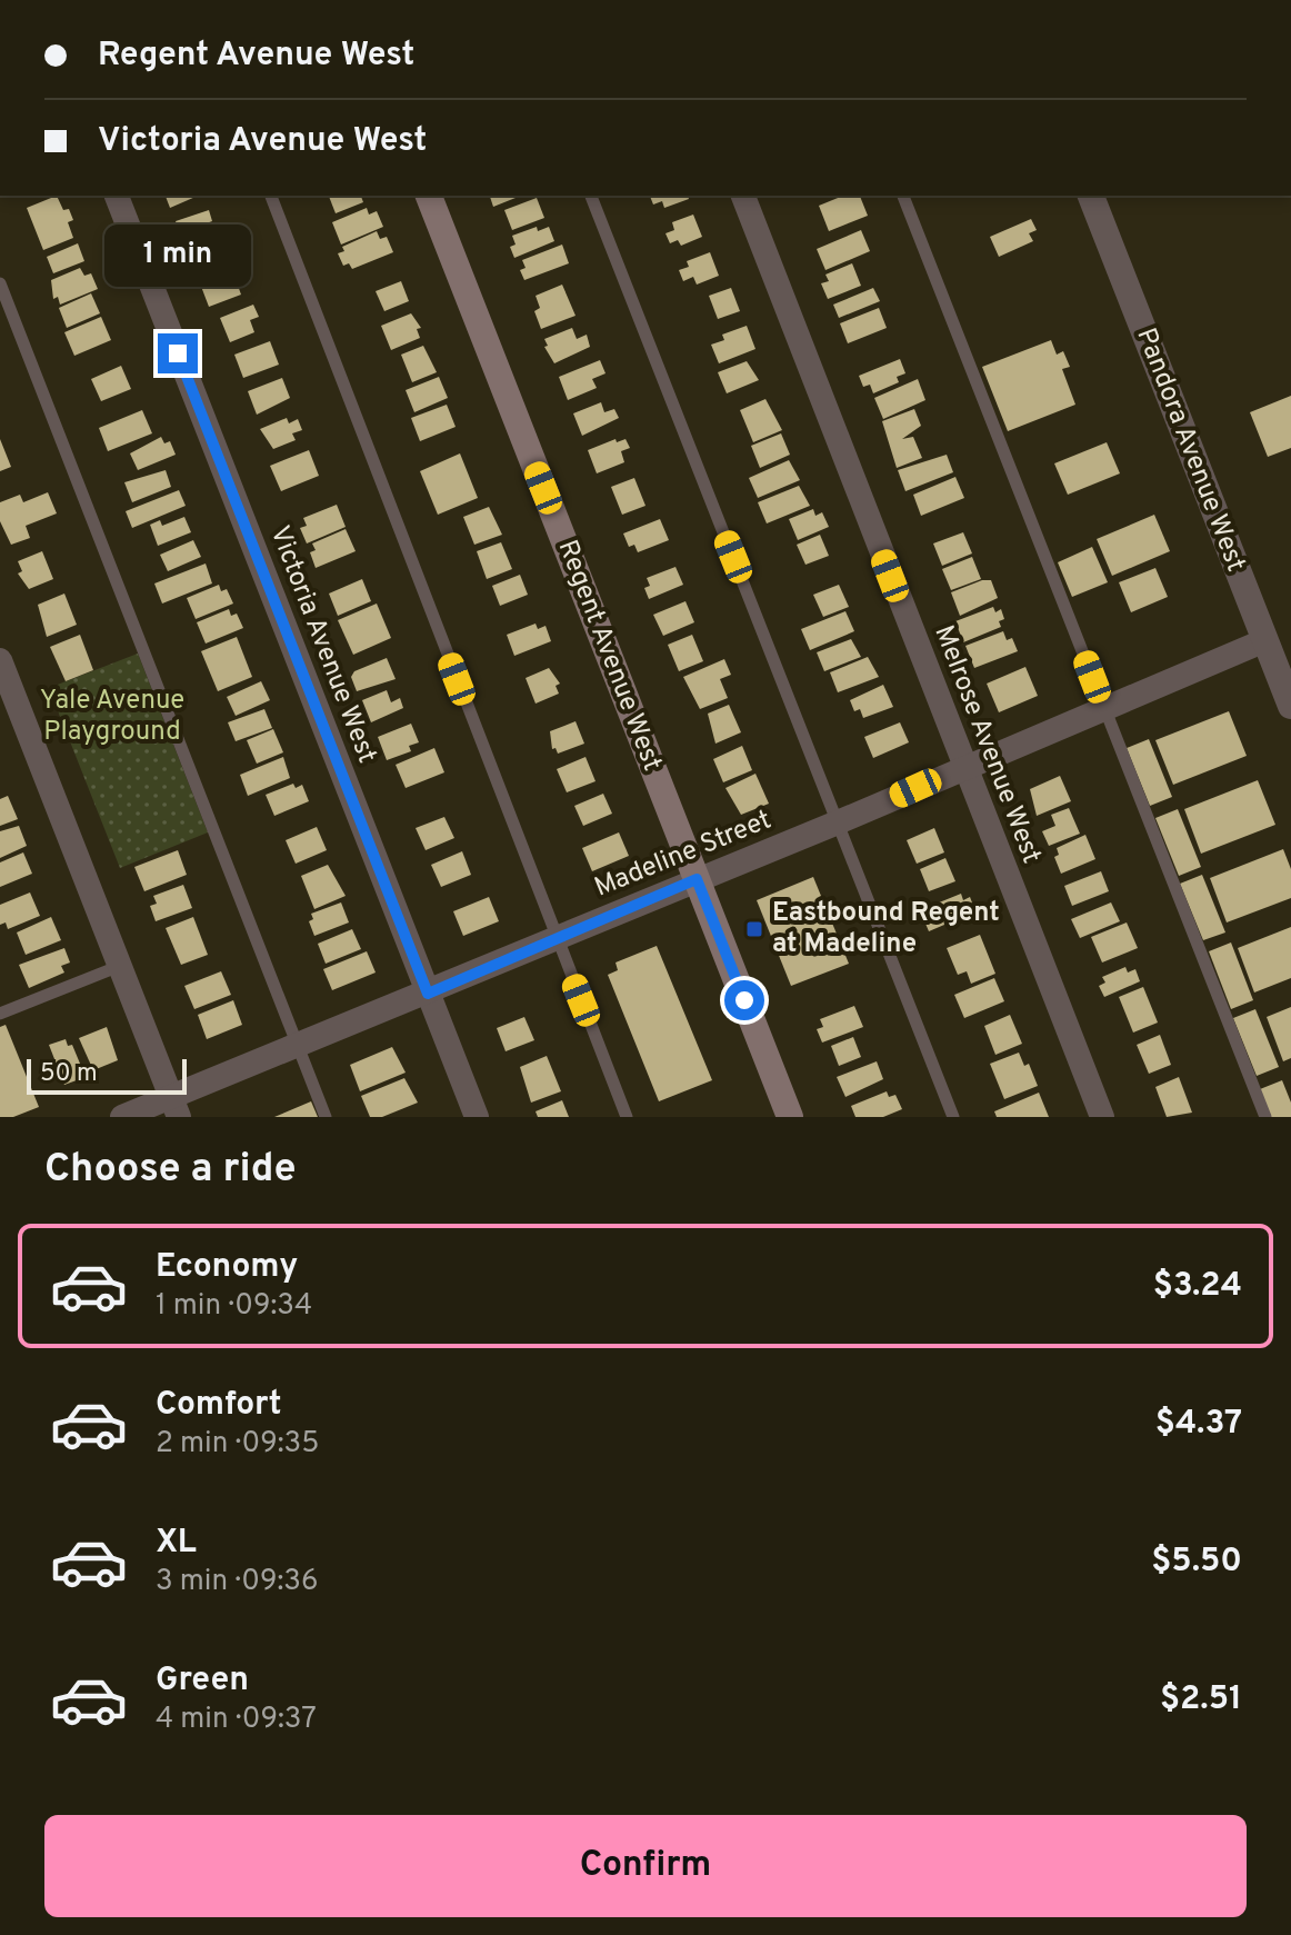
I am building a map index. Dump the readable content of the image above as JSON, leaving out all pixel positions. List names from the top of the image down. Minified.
{"streets":{"main road":["Regent Avenue West"],"street":["Pandora Avenue West","Victoria Avenue West","Melrose Avenue West","Madeline Street"]},"crossings":[["Pandora Avenue West","Madeline Street"],["Victoria Avenue West","Madeline Street"],["Regent Avenue West","Madeline Street"],["Melrose Avenue West","Madeline Street"]],"parks":["Yale Avenue Playground"],"places":{"transit":["Eastbound Regent at Madeline"]},"scale_bar":"50 m","page":{"banner":["Regent Avenue West","Victoria Avenue West"],"bubble":"1 min","scale":"50 m","heading":"Choose a ride","list":[{"name":"Economy","note":"1 min · 09:34","value":"$3.24"},{"name":"Comfort","note":"2 min · 09:35","value":"$4.37"},{"name":"XL","note":"3 min · 09:36","value":"$5.50"},{"name":"Green","note":"4 min · 09:37","value":"$2.51"}],"buttons":"Confirm"}}
